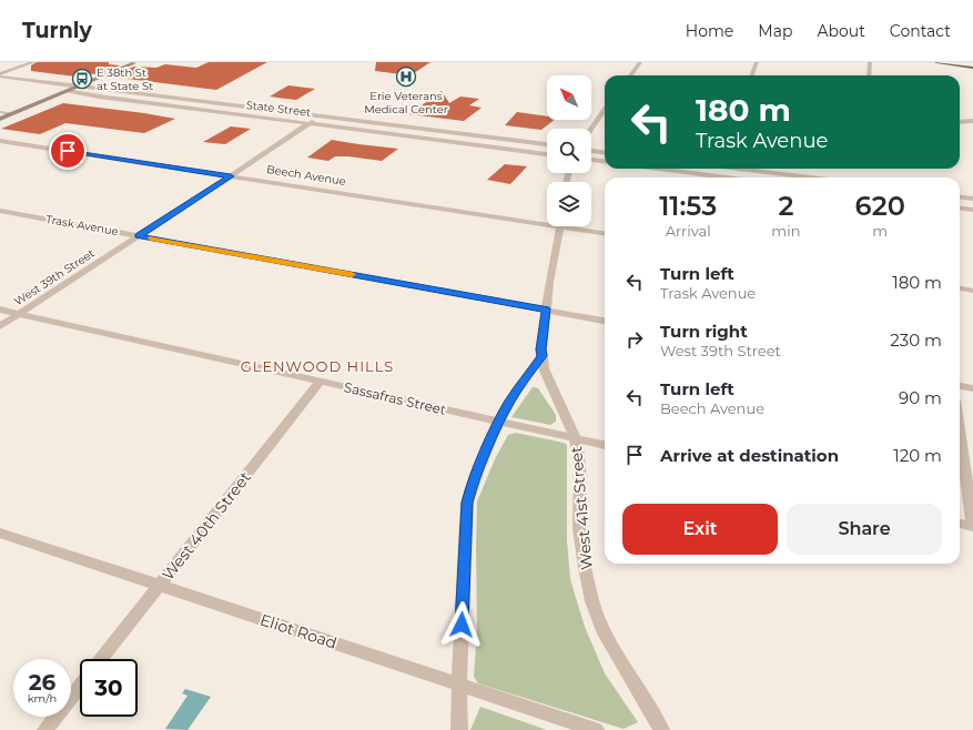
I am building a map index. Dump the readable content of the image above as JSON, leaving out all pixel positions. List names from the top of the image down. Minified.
{"streets":{"street":["State Street","Beech Avenue","Trask Avenue","West 39th Street","Sassafras Street","West 41st Street","West 40th Street","Eliot Road"]},"crossings":[["State Street","West 39th Street"],["Beech Avenue","West 39th Street"],["Trask Avenue","West 39th Street"],["Trask Avenue","West 41st Street"],["West 39th Street","Sassafras Street"],["Sassafras Street","West 41st Street"],["Sassafras Street","West 40th Street"],["West 40th Street","Eliot Road"]],"districts":["GLENWOOD HILLS"],"places":{"hospital":["Erie Veterans Medical Center"],"bus stop":["E 38th St at State St"]},"north":"top left","page":{"header":"Turnly","nav":["Home","Map","About","Contact"],"turn":["180 m","Trask Avenue"],"eta":["11:53","Arrival","2","min","620","m"],"list":[{"name":"Turn left","note":"Trask Avenue","value":"180 m"},{"name":"Turn right","note":"West 39th Street","value":"230 m"},{"name":"Turn left","note":"Beech Avenue","value":"90 m"},{"name":"Arrive at destination","value":"120 m"}],"buttons":["Exit","Share"],"speed":"26 km/h","limit":"30"}}
